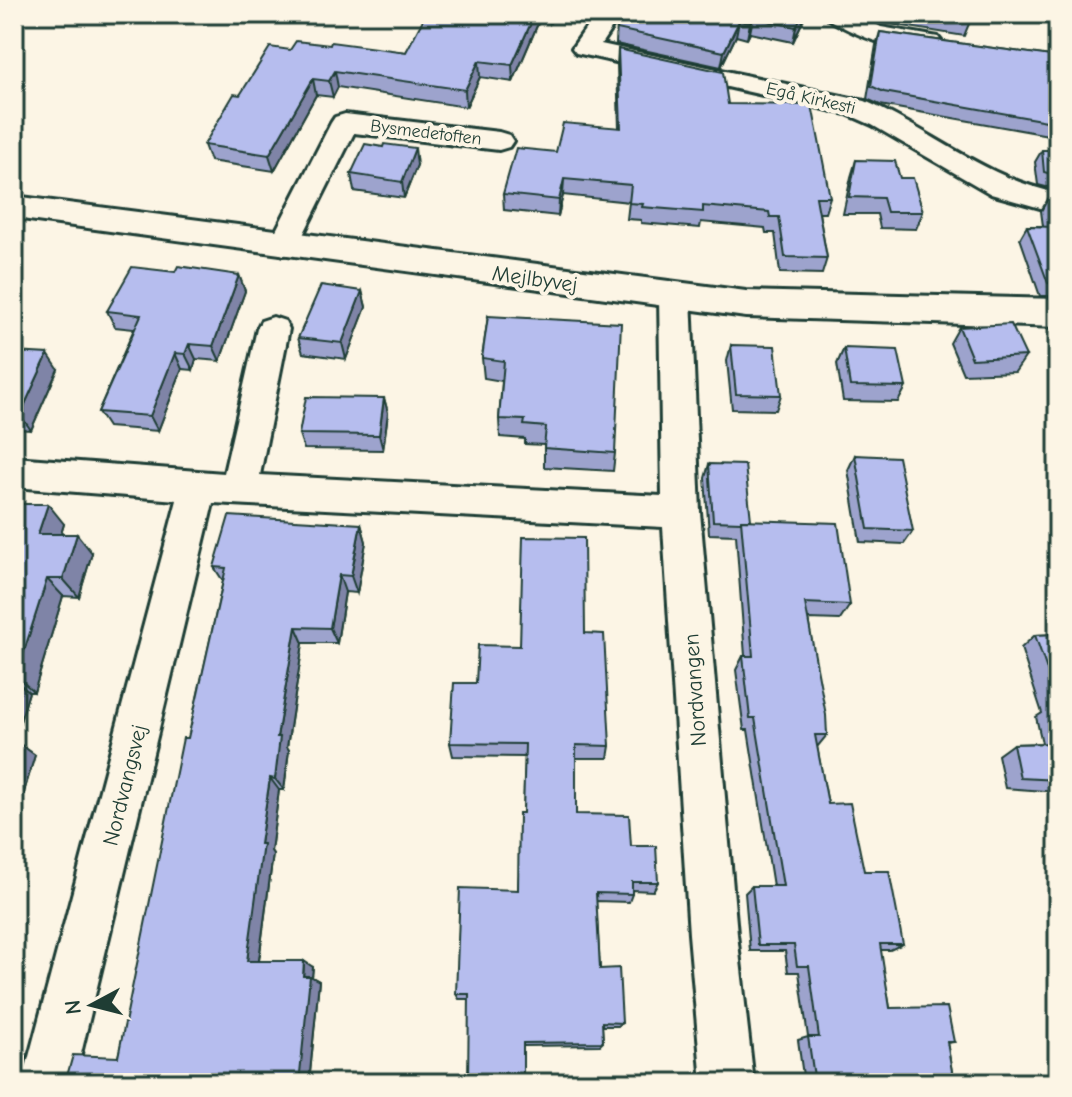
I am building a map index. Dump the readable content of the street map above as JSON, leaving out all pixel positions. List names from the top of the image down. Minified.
{"streets":{"street":["Egå Kirkesti","Bysmedetoften","Mejlbyvej","Nordvangen","Nordvangsvej"]},"crossings":[["Bysmedetoften","Mejlbyvej"],["Mejlbyvej","Nordvangen"]],"north":"left"}
